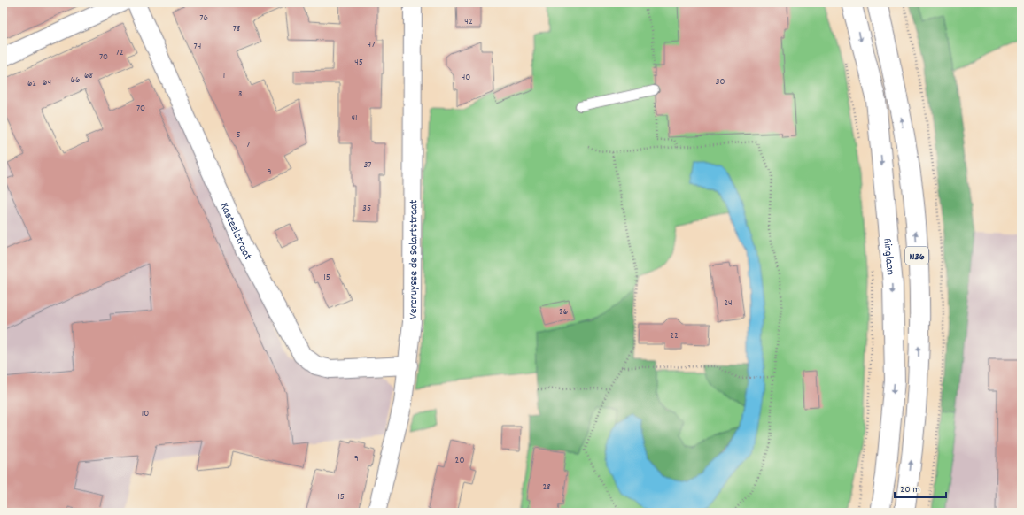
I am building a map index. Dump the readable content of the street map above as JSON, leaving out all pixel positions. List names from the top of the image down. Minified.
{"streets":{"main road":["N36","Ringlaan"],"street":["Kasteelstraat","Vercruysse de Solartstraat"]},"crossings":[["Kasteelstraat","Vercruysse de Solartstraat"]],"house_numbers":["76","42","78","47","74","72","70","45","68","1","40","66","30","64","62","3","70","41","5","7","37","9","35","15","24","26","22","10","19","20","28","15"],"scale_bar":"20 m"}
